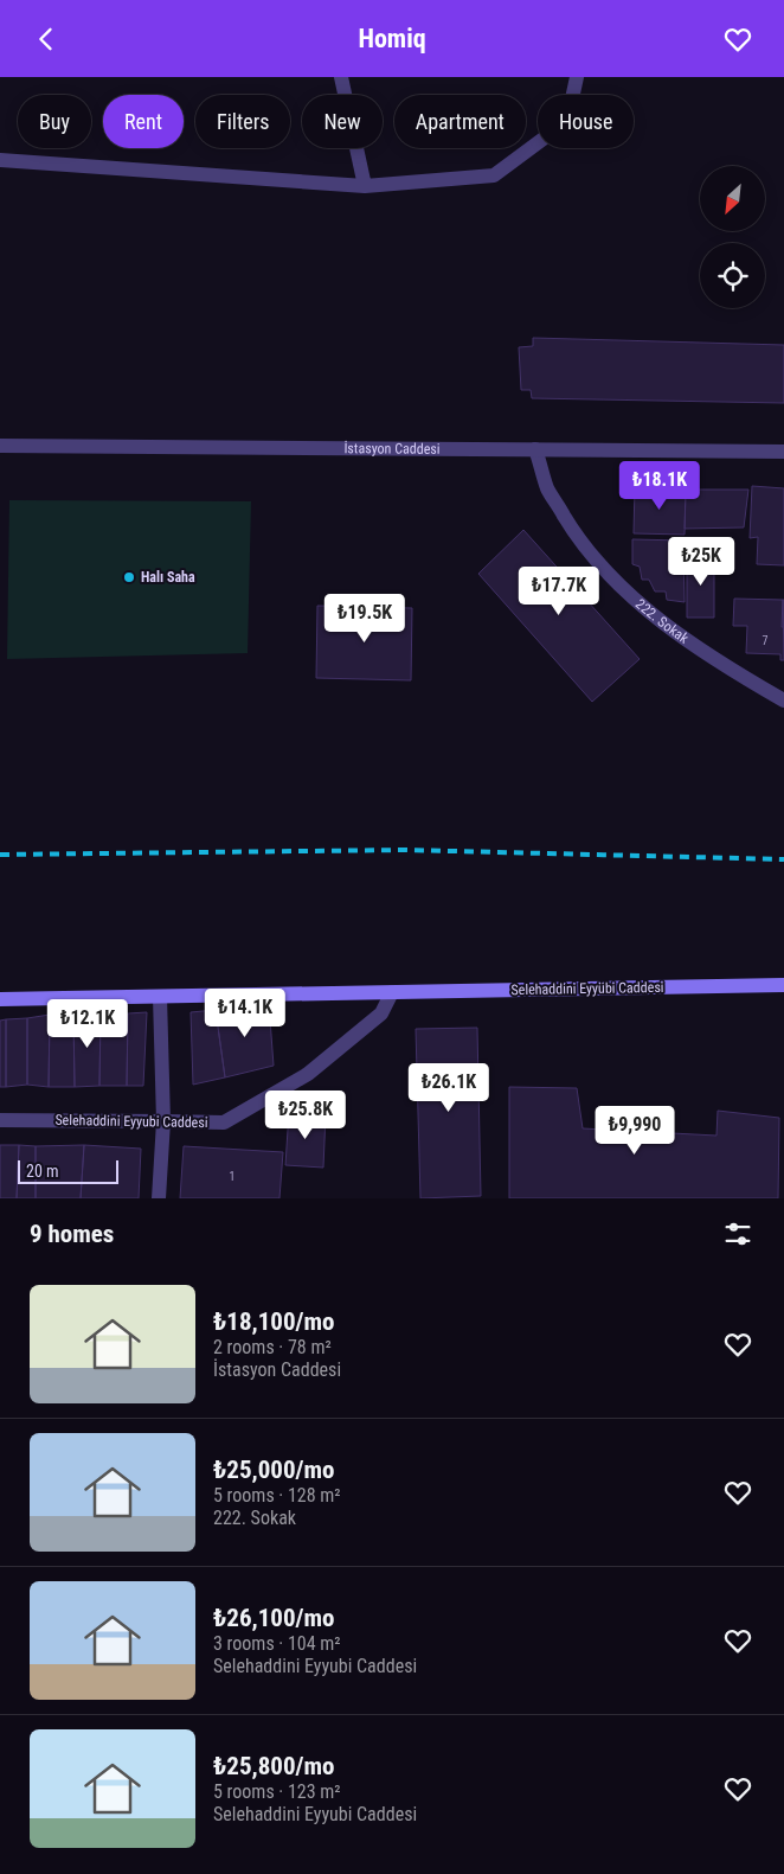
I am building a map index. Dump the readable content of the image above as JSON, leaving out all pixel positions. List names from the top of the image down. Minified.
{"streets":{"main road":["Selehaddini Eyyübi Caddesi"],"street":["İstasyon Caddesi","222. Sokak","Selehaddini Eyyubi Caddesi"]},"crossings":[["İstasyon Caddesi","222. Sokak"],["Selehaddini Eyyübi Caddesi","Selehaddini Eyyubi Caddesi"]],"places":["Halı Saha"],"house_numbers":["7","1"],"scale_bar":"20 m","north":"bottom left","page":{"header":"Homiq","chip":["Buy","Rent","Filters","New","Apartment","House"],"price":["₺18.1K","₺25K","₺17.7K","₺19.5K","₺14.1K","₺12.1K","₺26.1K","₺25.8K","₺9,990"],"scale":"20 m","heading":"9 homes","list":[{"name":"₺18,100/mo","note":"2 rooms · 78 m² · İstasyon Caddesi"},{"name":"₺25,000/mo","note":"5 rooms · 128 m² · 222. Sokak"},{"name":"₺26,100/mo","note":"3 rooms · 104 m² · Selehaddini Eyyubi Caddesi"},{"name":"₺25,800/mo","note":"5 rooms · 123 m² · Selehaddini Eyyubi Caddesi"}]}}
